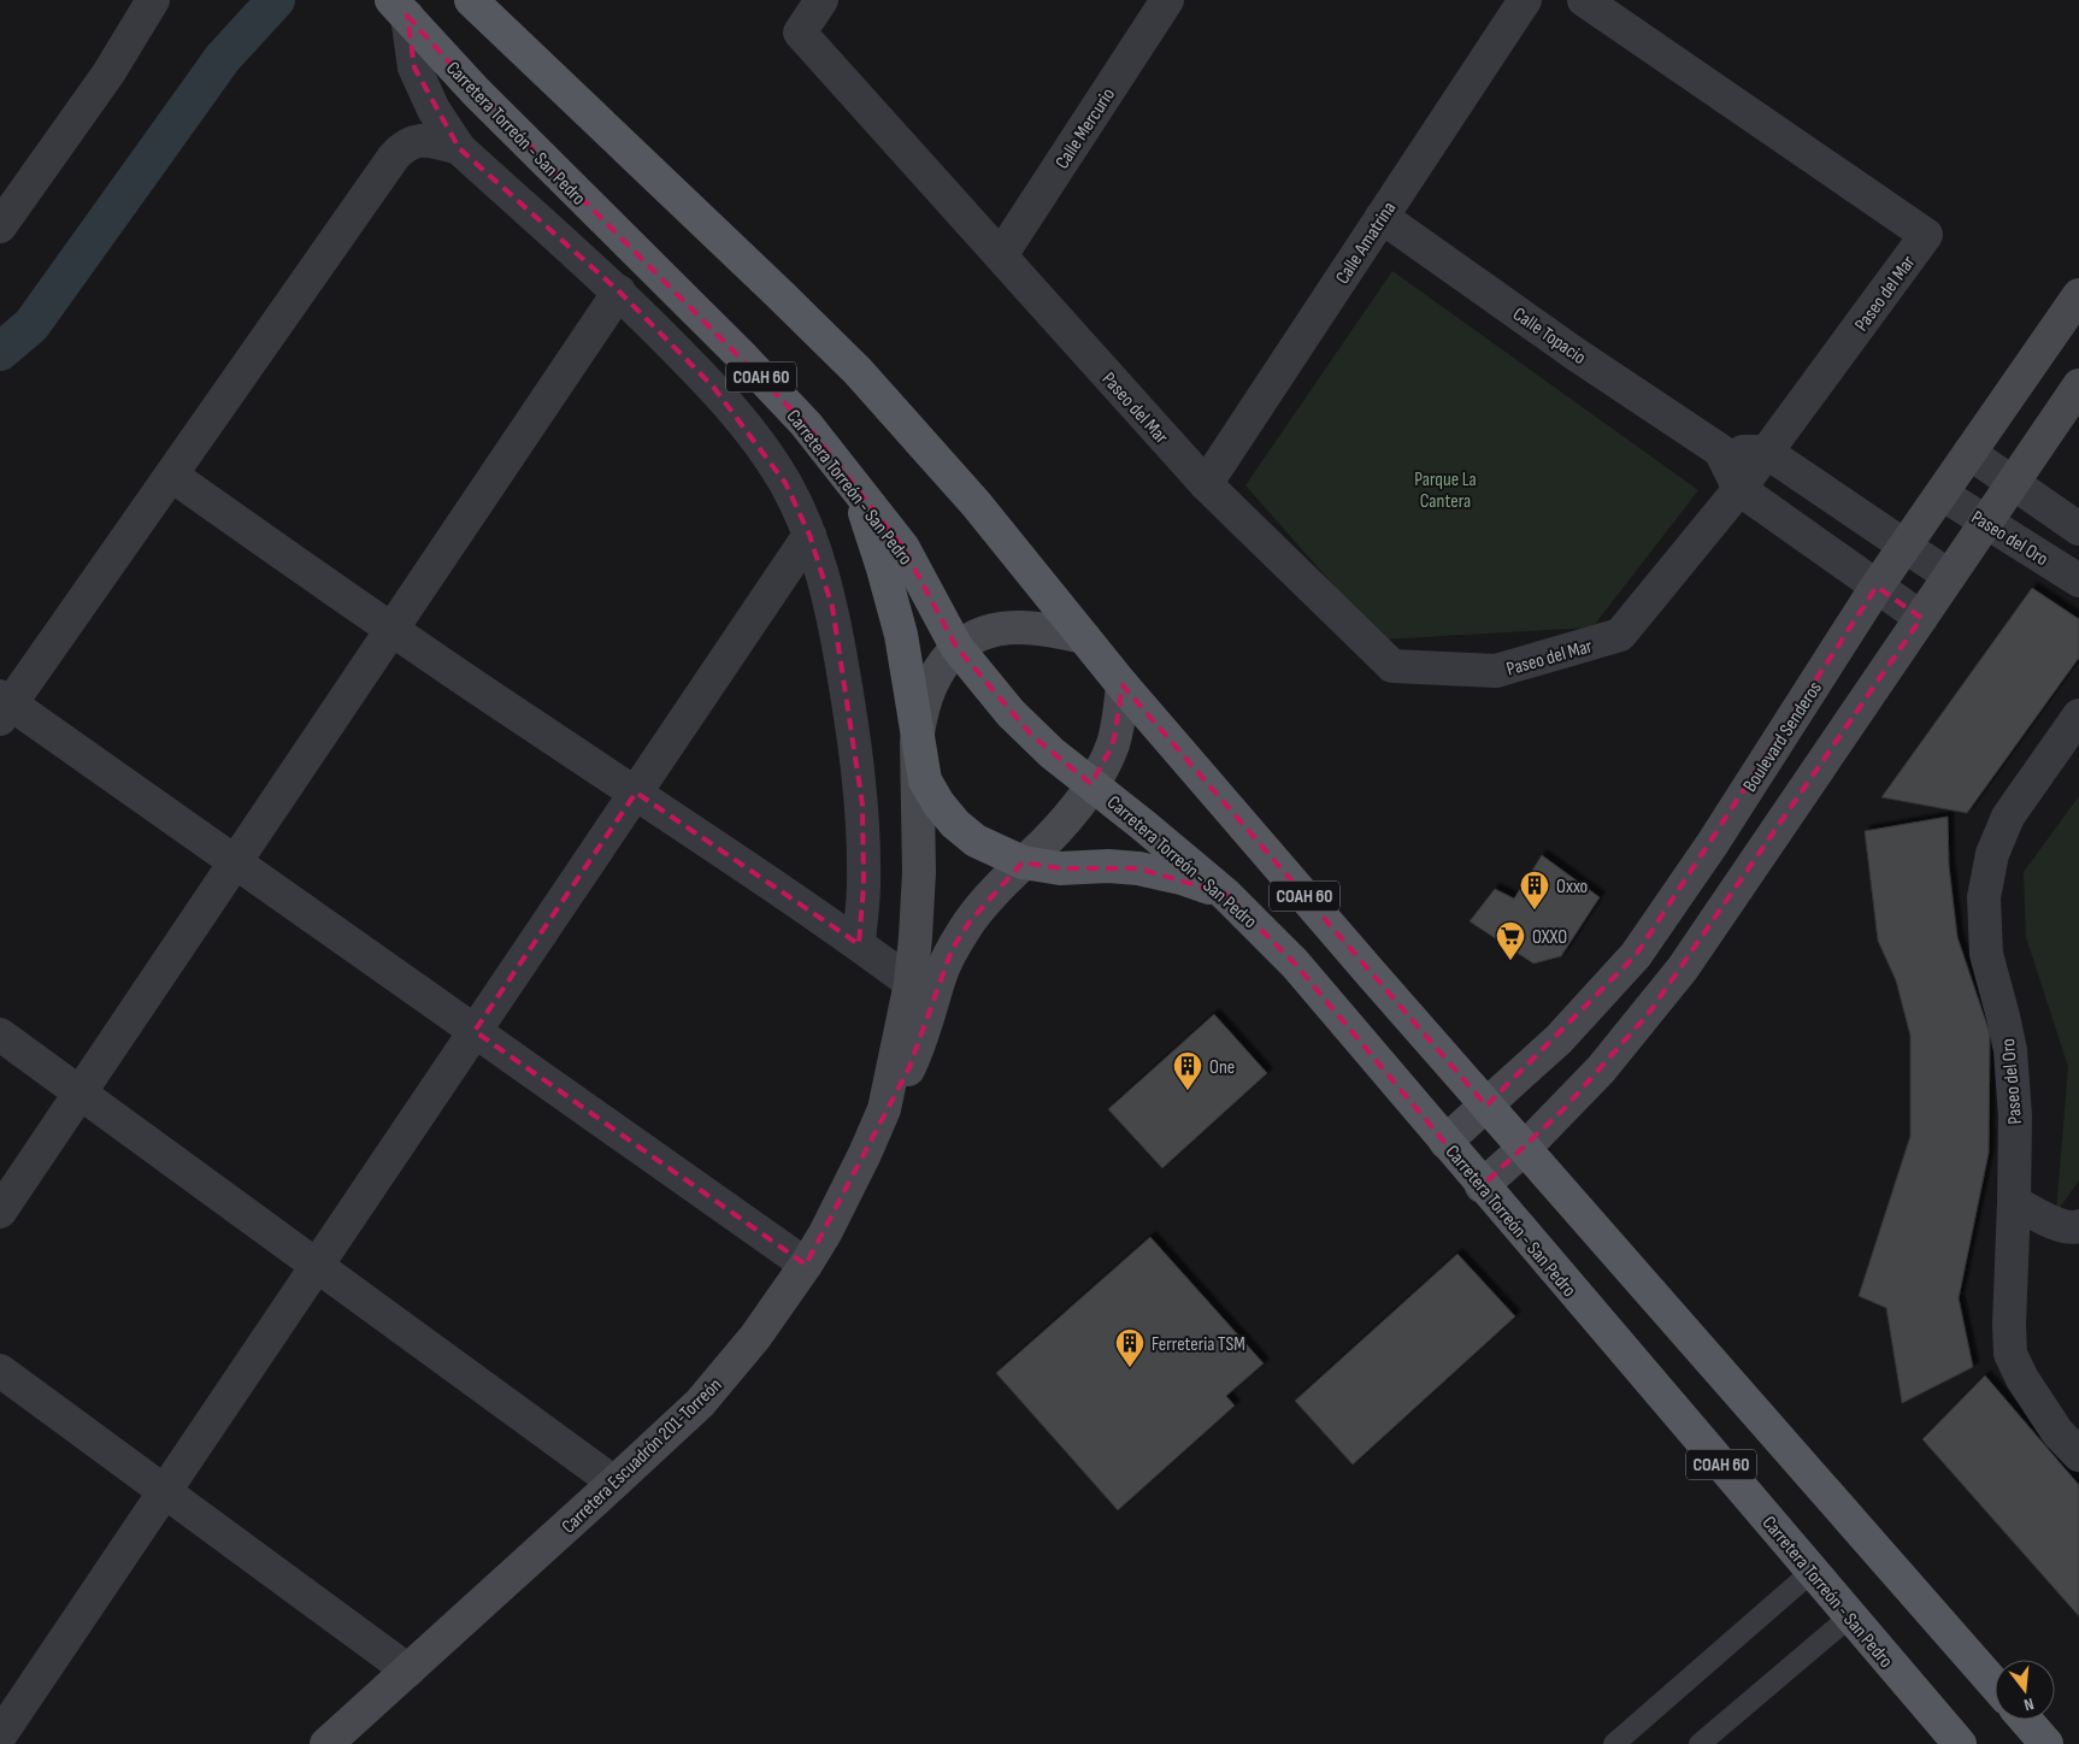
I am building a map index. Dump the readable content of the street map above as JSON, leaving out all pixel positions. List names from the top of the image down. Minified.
{"streets":{"main road":["Carretera Torreón - San Pedro","COAH 60","Boulevard Senderos","Carretera Escuadrón 201-Torreón"],"street":["Calle Mercurio","Calle Amatrina","Paseo del Mar","Calle Topacio","Paseo del Oro"]},"crossings":[["Calle Mercurio","Paseo del Mar"],["Carretera Torreón - San Pedro","Boulevard Senderos"],["Calle Amatrina","Paseo del Mar"],["Calle Amatrina","Calle Topacio"],["Paseo del Mar","Calle Topacio"],["Calle Topacio","Boulevard Senderos"],["COAH 60","Boulevard Senderos"],["Paseo del Oro","Boulevard Senderos"]],"parks":["Parque La Cantera"],"places":{"building":["Oxxo","One","Ferreteria TSM"],"supermarket":["OXXO"]},"north":"bottom"}
